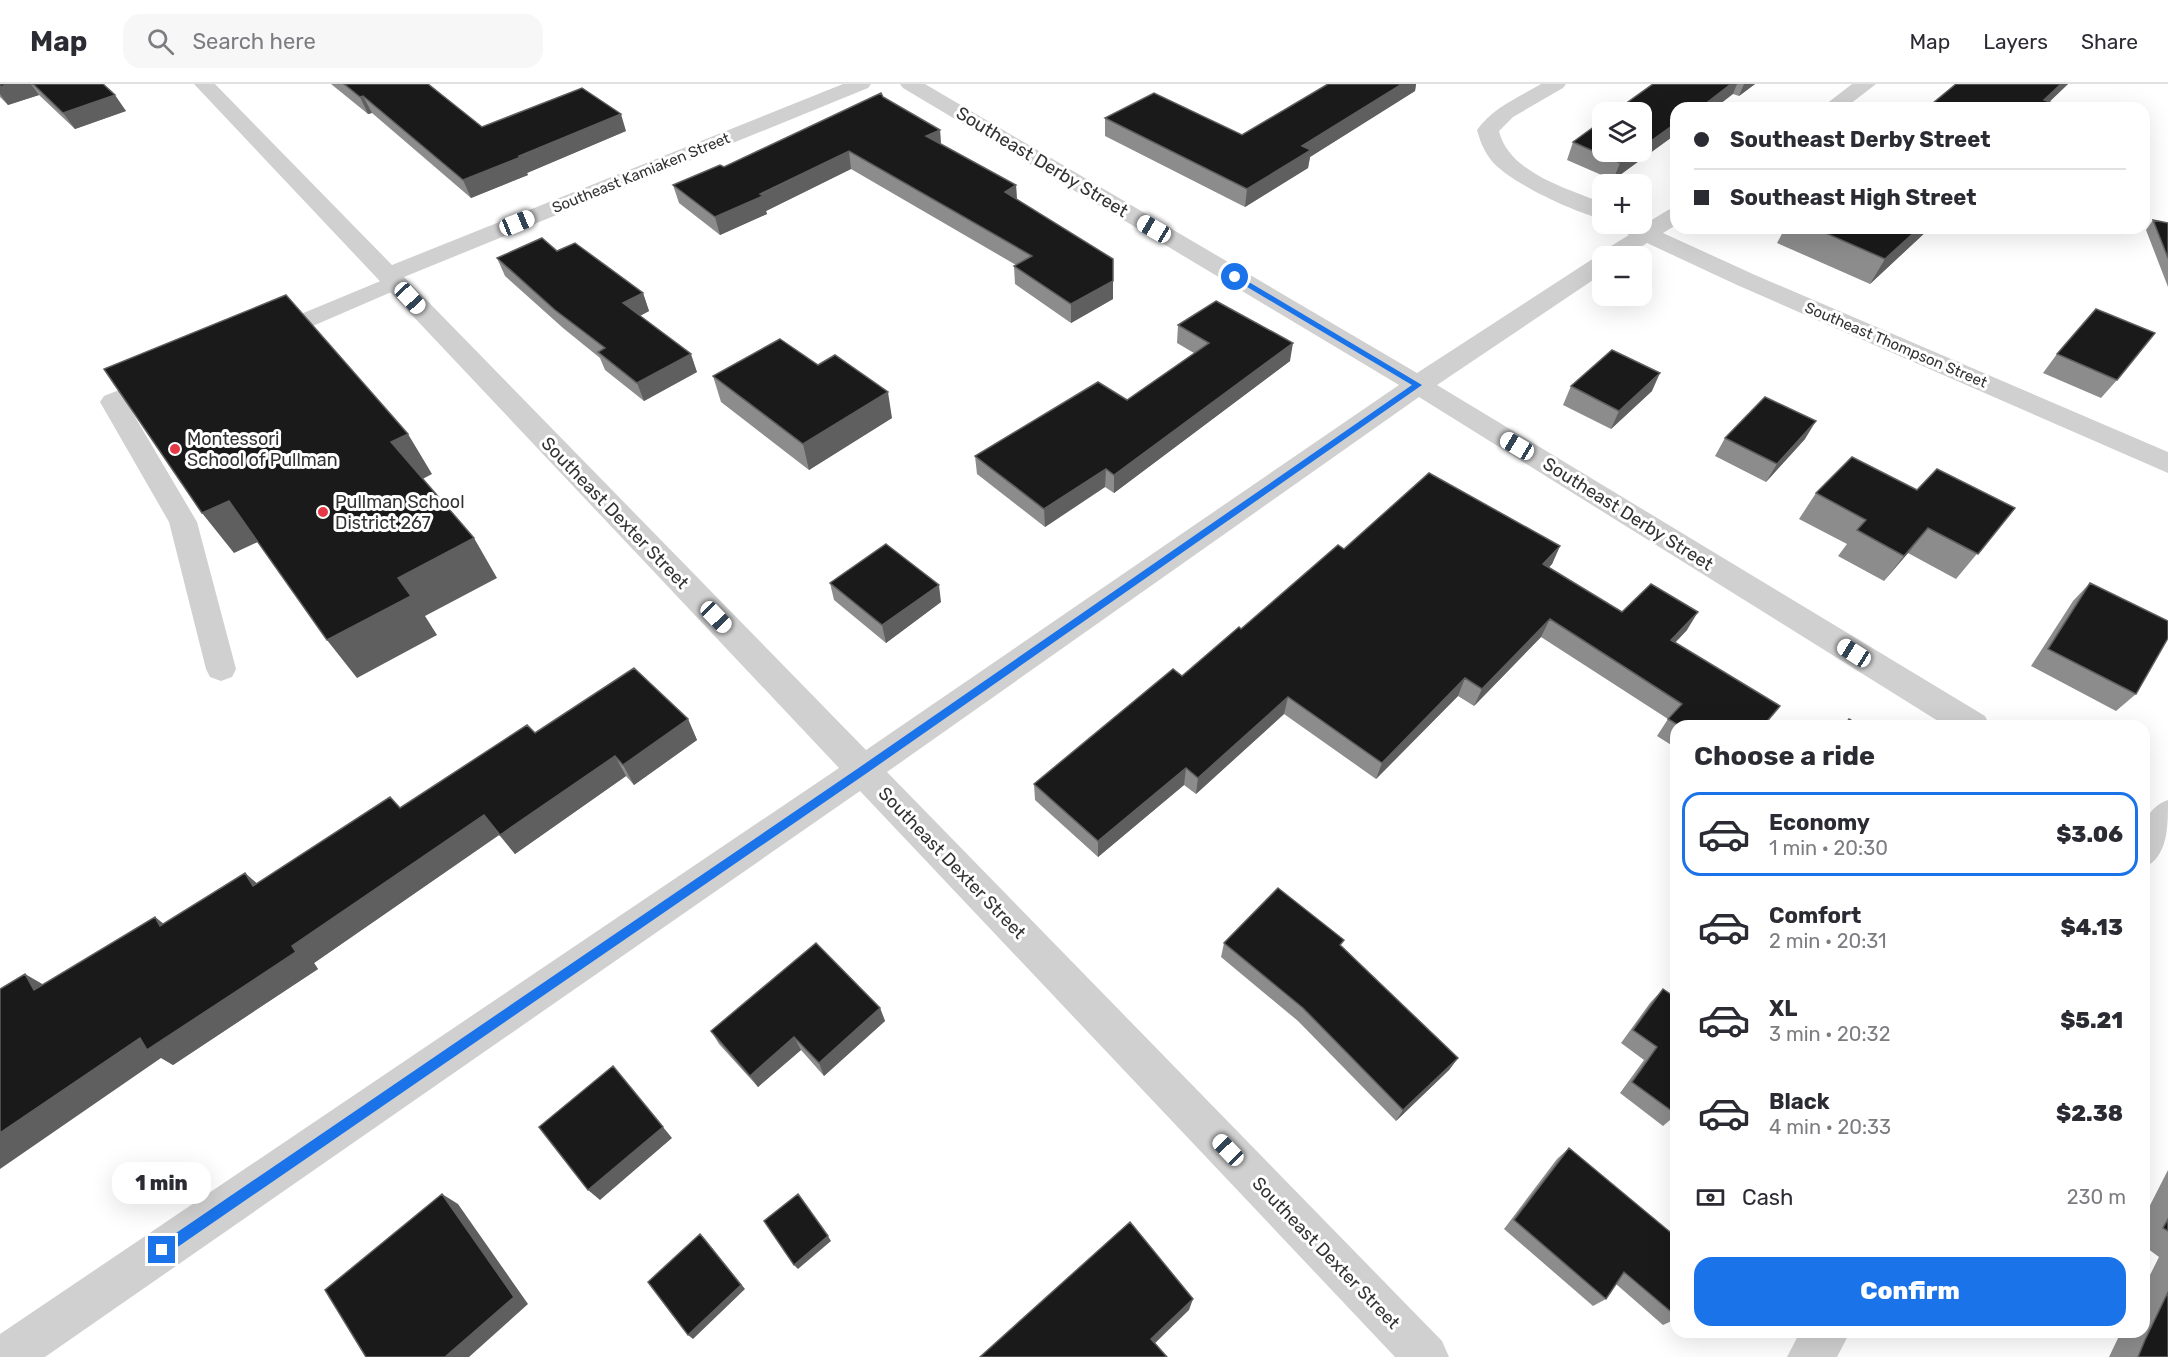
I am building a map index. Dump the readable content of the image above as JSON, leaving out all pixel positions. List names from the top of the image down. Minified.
{"streets":{"street":["Southeast Derby Street","Southeast Kamiaken Street","Southeast Thompson Street","Southeast Dexter Street"]},"crossings":[["Southeast Kamiaken Street","Southeast Dexter Street"]],"places":["Montessori School of Pullman","Pullman School District 267"],"page":{"header":"Map","search":"Search here","nav":["Map","Layers","Share"],"map_buttons":["+","−"],"banner":["Southeast Derby Street","Southeast High Street"],"heading":"Choose a ride","list":[{"name":"Economy","note":"1 min · 20:30","value":"$3.06"},{"name":"Comfort","note":"2 min · 20:31","value":"$4.13"},{"name":"XL","note":"3 min · 20:32","value":"$5.21"},{"name":"Black","note":"4 min · 20:33","value":"$2.38"}],"bubble":"1 min","pay":["Cash","230 m"],"buttons":"Confirm"}}
